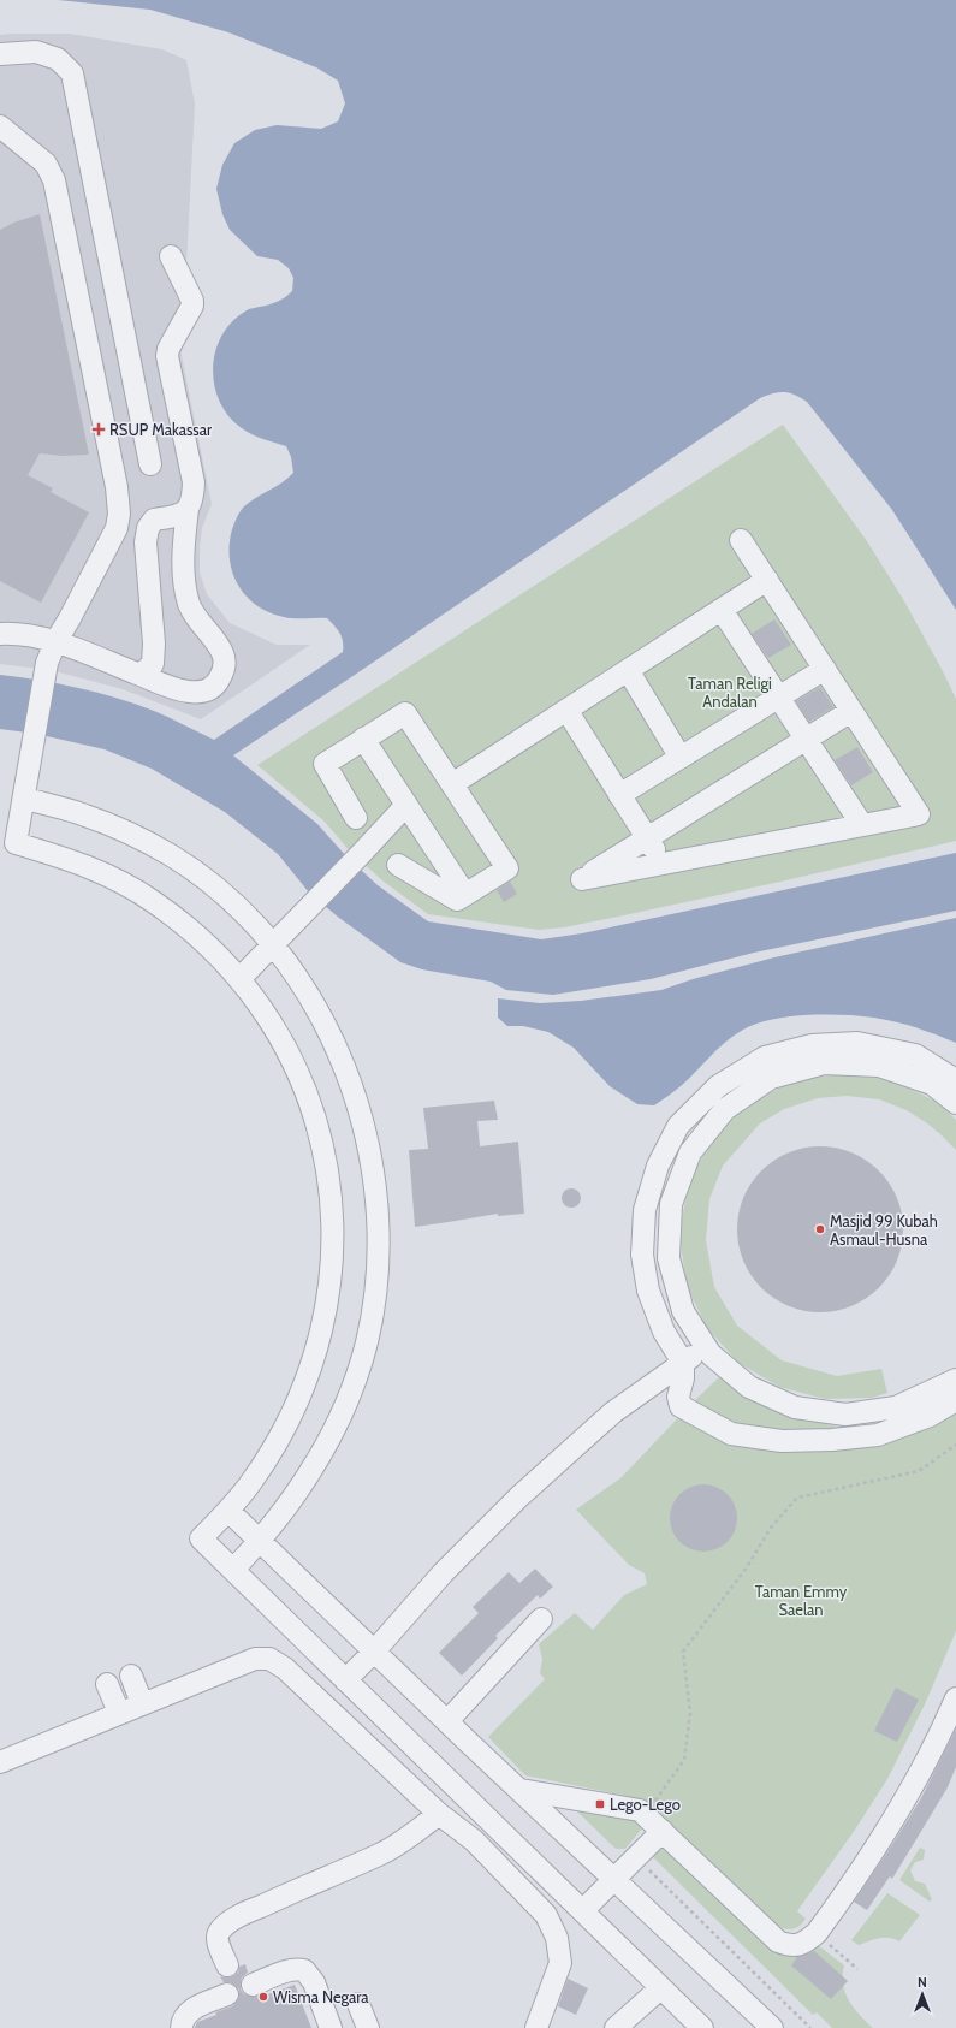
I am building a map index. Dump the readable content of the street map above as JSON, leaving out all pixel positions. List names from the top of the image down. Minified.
{"parks":["Taman Religi Andalan","Taman Emmy Saelan"],"places":{"health":["RSUP Makassar"],"other":["Masjid 99 Kubah Asmaul-Husna","Wisma Negara"],"transit":["Lego-Lego"]},"north":"top"}
